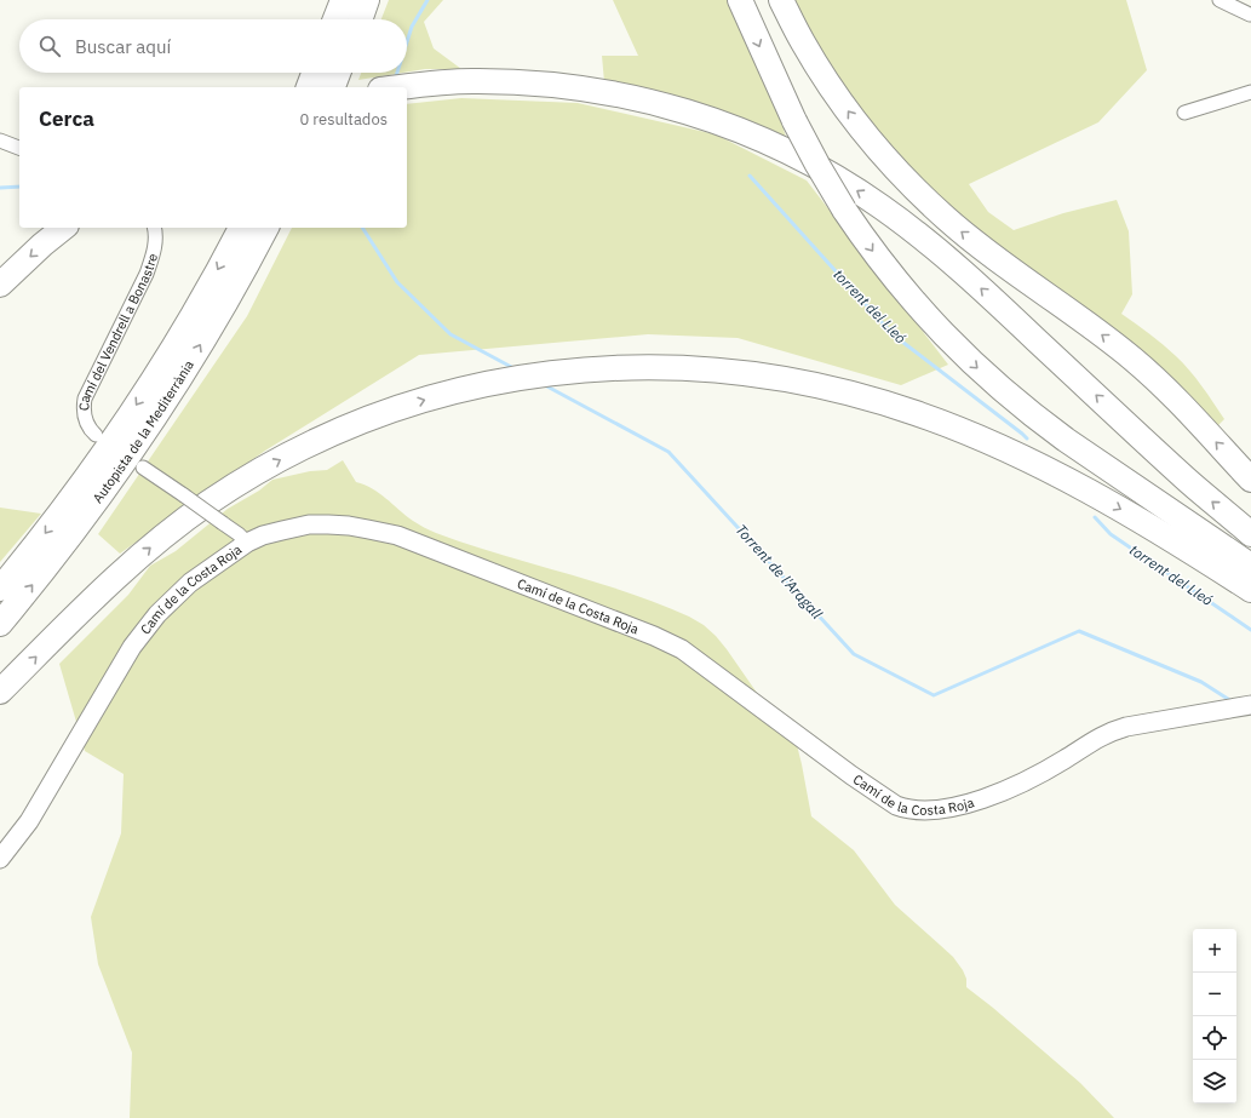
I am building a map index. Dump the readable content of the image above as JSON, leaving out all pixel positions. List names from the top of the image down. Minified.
{"streets":{"highway":["Autopista de la Mediterrània"],"street":["Camí del Vendrell a Bonastre","Camí de la Costa Roja"]},"water":["torrent del Lleó","Torrent de l'Aragall"],"page":{"search":"Buscar aquí","heading":["Cerca","0 resultados"],"map_buttons":["+","−"]}}
